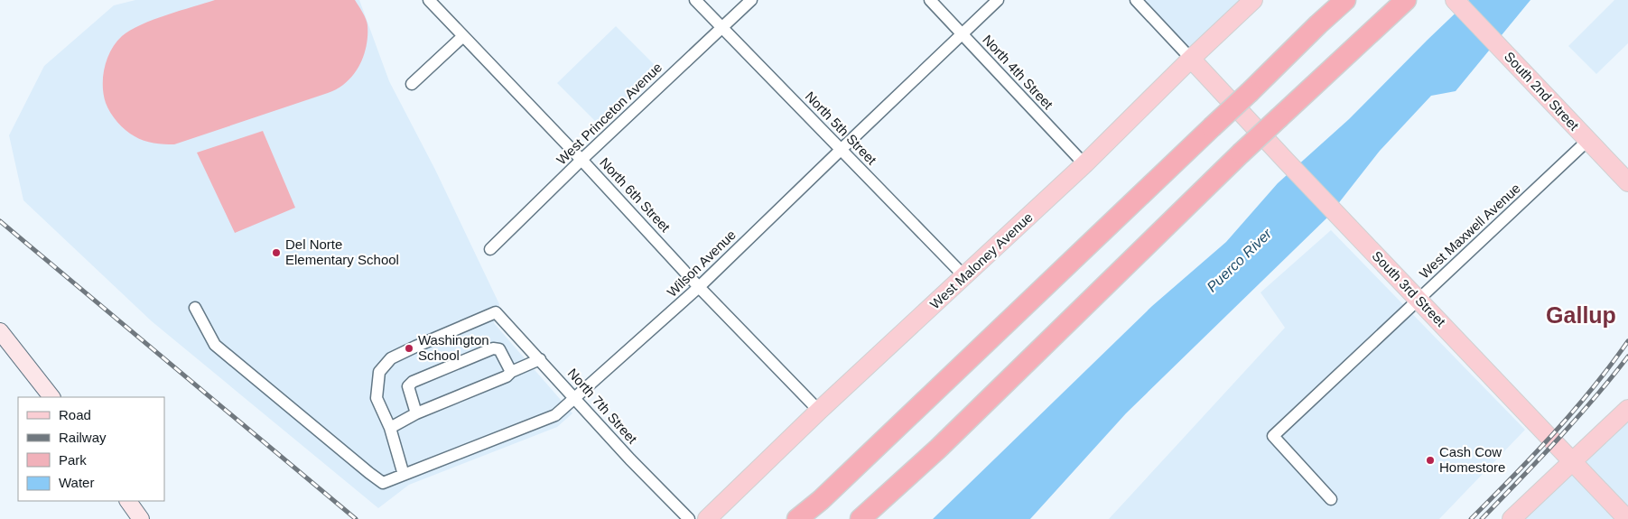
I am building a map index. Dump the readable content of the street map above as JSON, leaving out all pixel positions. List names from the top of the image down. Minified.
{"streets":{"main road":["South 2nd Street","West Maloney Avenue","South 3rd Street"],"street":["North 4th Street","West Princeton Avenue","North 5th Street","North 6th Street","West Maxwell Avenue","Wilson Avenue","North 7th Street"]},"crossings":[["North 4th Street","West Maloney Avenue"],["North 4th Street","Wilson Avenue"],["South 2nd Street","West Maxwell Avenue"],["West Princeton Avenue","North 5th Street"],["West Princeton Avenue","North 6th Street"],["North 5th Street","West Maloney Avenue"],["North 5th Street","Wilson Avenue"],["North 6th Street","West Maloney Avenue"],["North 6th Street","Wilson Avenue"],["West Maxwell Avenue","South 3rd Street"],["West Maloney Avenue","South 3rd Street"],["Wilson Avenue","North 7th Street"]],"districts":["Gallup"],"water":["Puerco River"],"places":["Del Norte Elementary School","Washington School","Cash Cow Homestore"],"legend":["Road","Railway","Park","Water"]}
